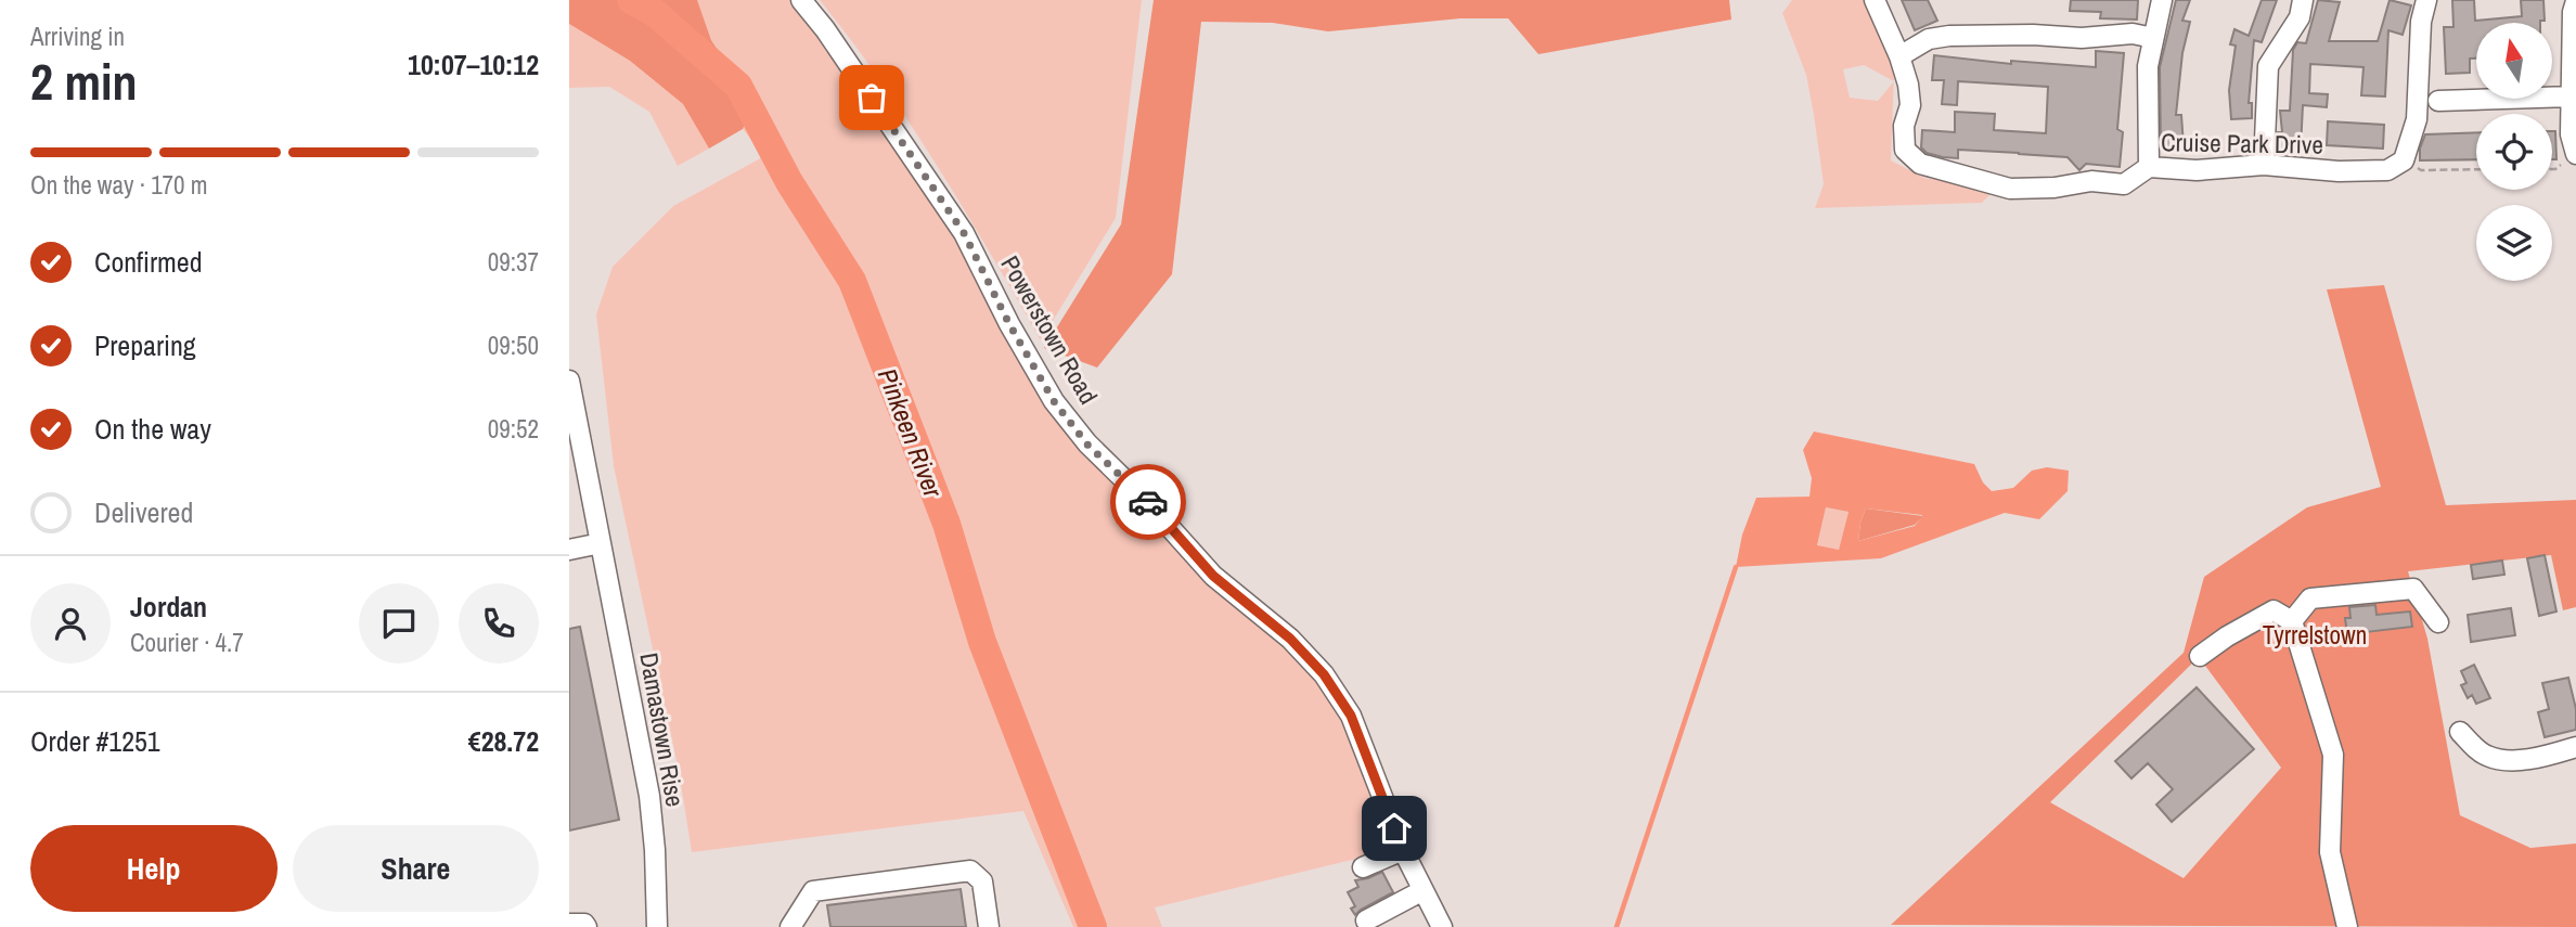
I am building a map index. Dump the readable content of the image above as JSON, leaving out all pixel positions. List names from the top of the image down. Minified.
{"streets":{"street":["Cruise Park Drive","Powerstown Road","Damastown Rise"]},"water":["Pinkeen River"],"parks":["Tyrrelstown"],"north":"top","page":{"heading":["2 min","Arriving in","10:07–10:12"],"panel":["Jordan","Courier · 4.7","Order #1251","€28.72"],"bar":"On the way · 170 m","list":[["Confirmed","09:37"],["Preparing","09:50"],["On the way","09:52"],"Delivered"],"buttons":["Help","Share"]}}
